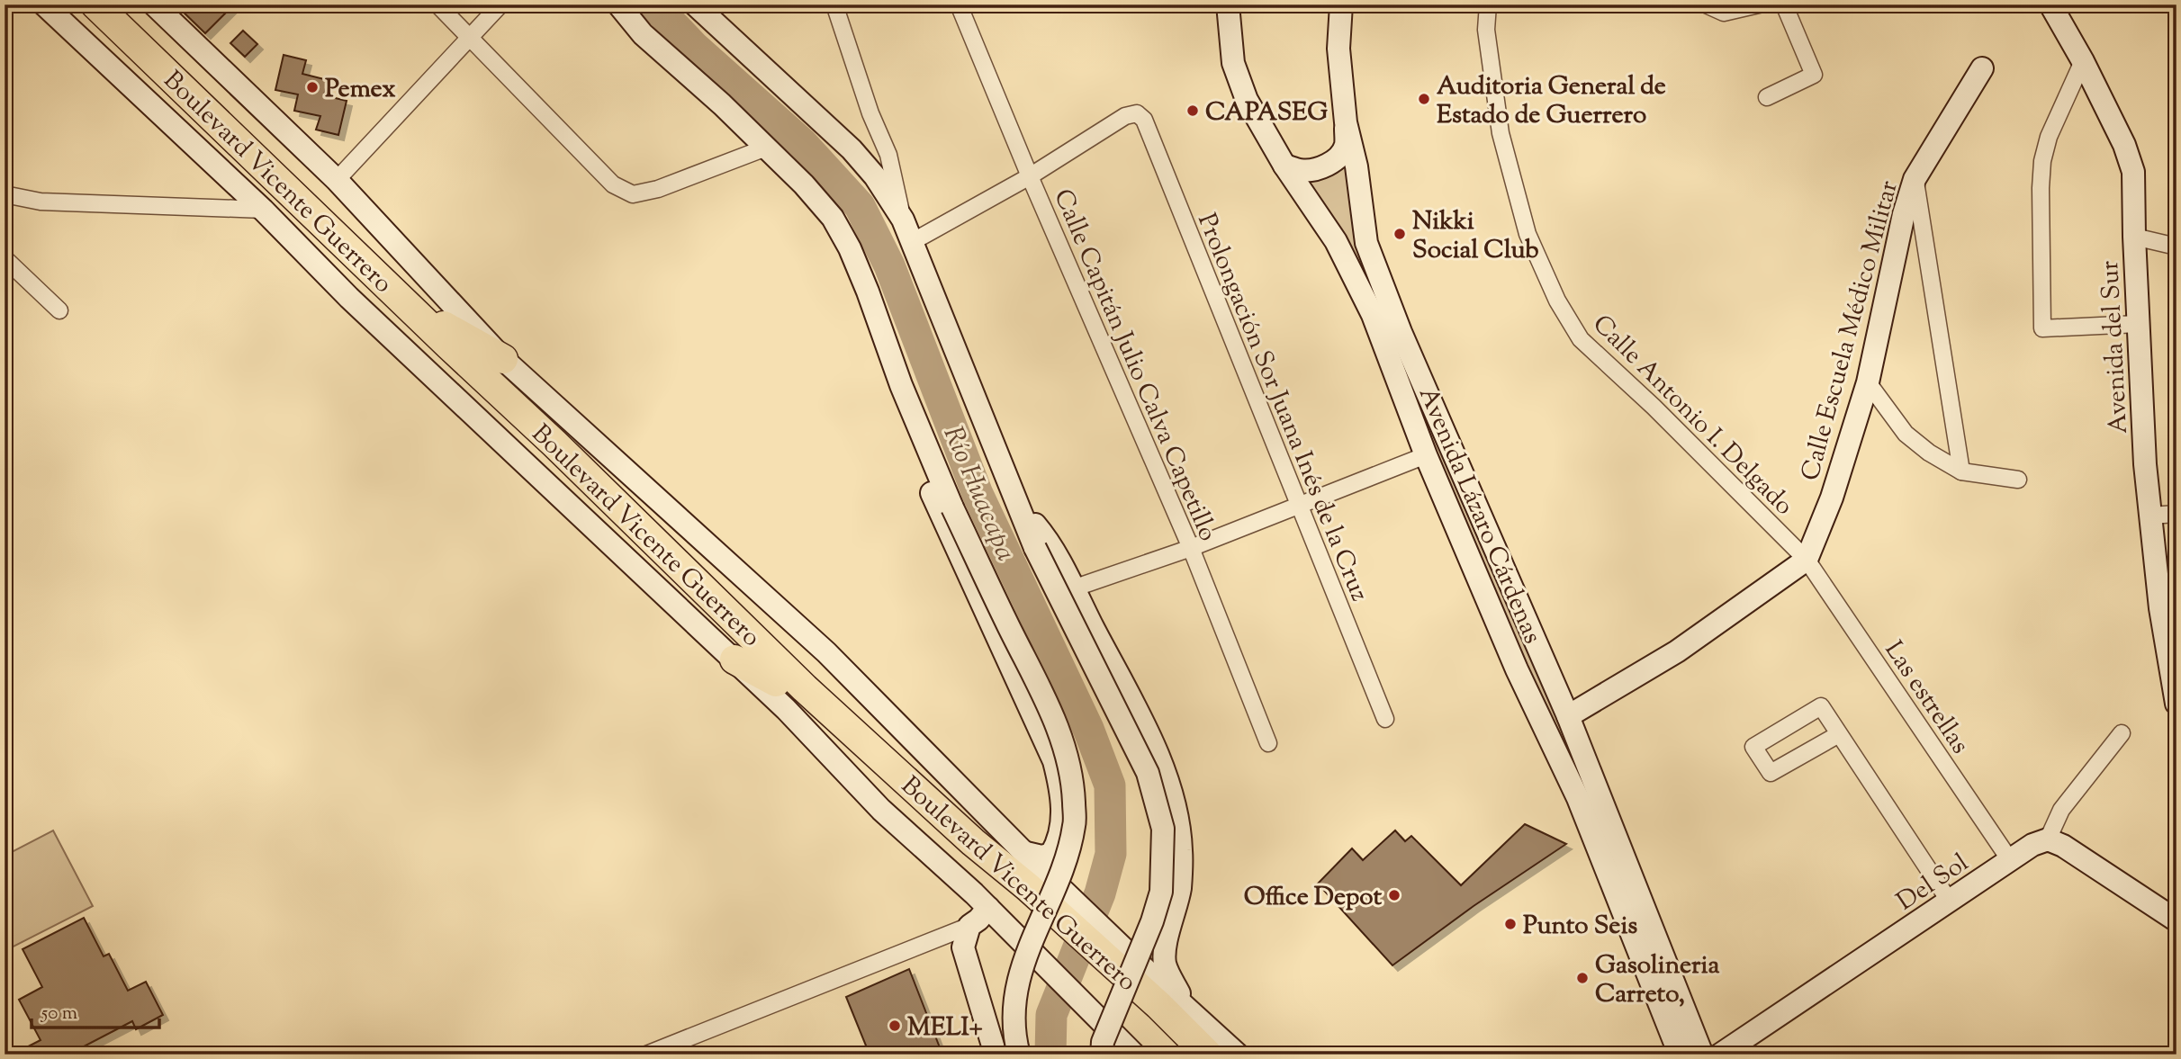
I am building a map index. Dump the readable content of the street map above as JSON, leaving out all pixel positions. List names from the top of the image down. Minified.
{"streets":{"highway":["Boulevard Vicente Guerrero"],"main road":["Calle Escuela Médico Militar","Avenida del Sur","Avenida Lázaro Cárdenas","Del Sol"],"street":["Calle Capitán Julio Calva Capetillo","Prolongación Sor Juana Inés de la Cruz","Calle Antonio I. Delgado","Las estrellas"]},"crossings":[["Calle Escuela Médico Militar","Calle Antonio I. Delgado"],["Calle Escuela Médico Militar","Las estrellas"],["Calle Capitán Julio Calva Capetillo","Prolongación Sor Juana Inés de la Cruz"],["Calle Antonio I. Delgado","Las estrellas"],["Las estrellas","Del Sol"]],"water":["Río Huacapa"],"places":["Pemex","Auditoria General de Estado de Guerrero","CAPASEG","Nikki Social Club","Office Depot","Punto Seis","Gasolineria Carreto,","MELI+"],"scale_bar":"50 m"}
